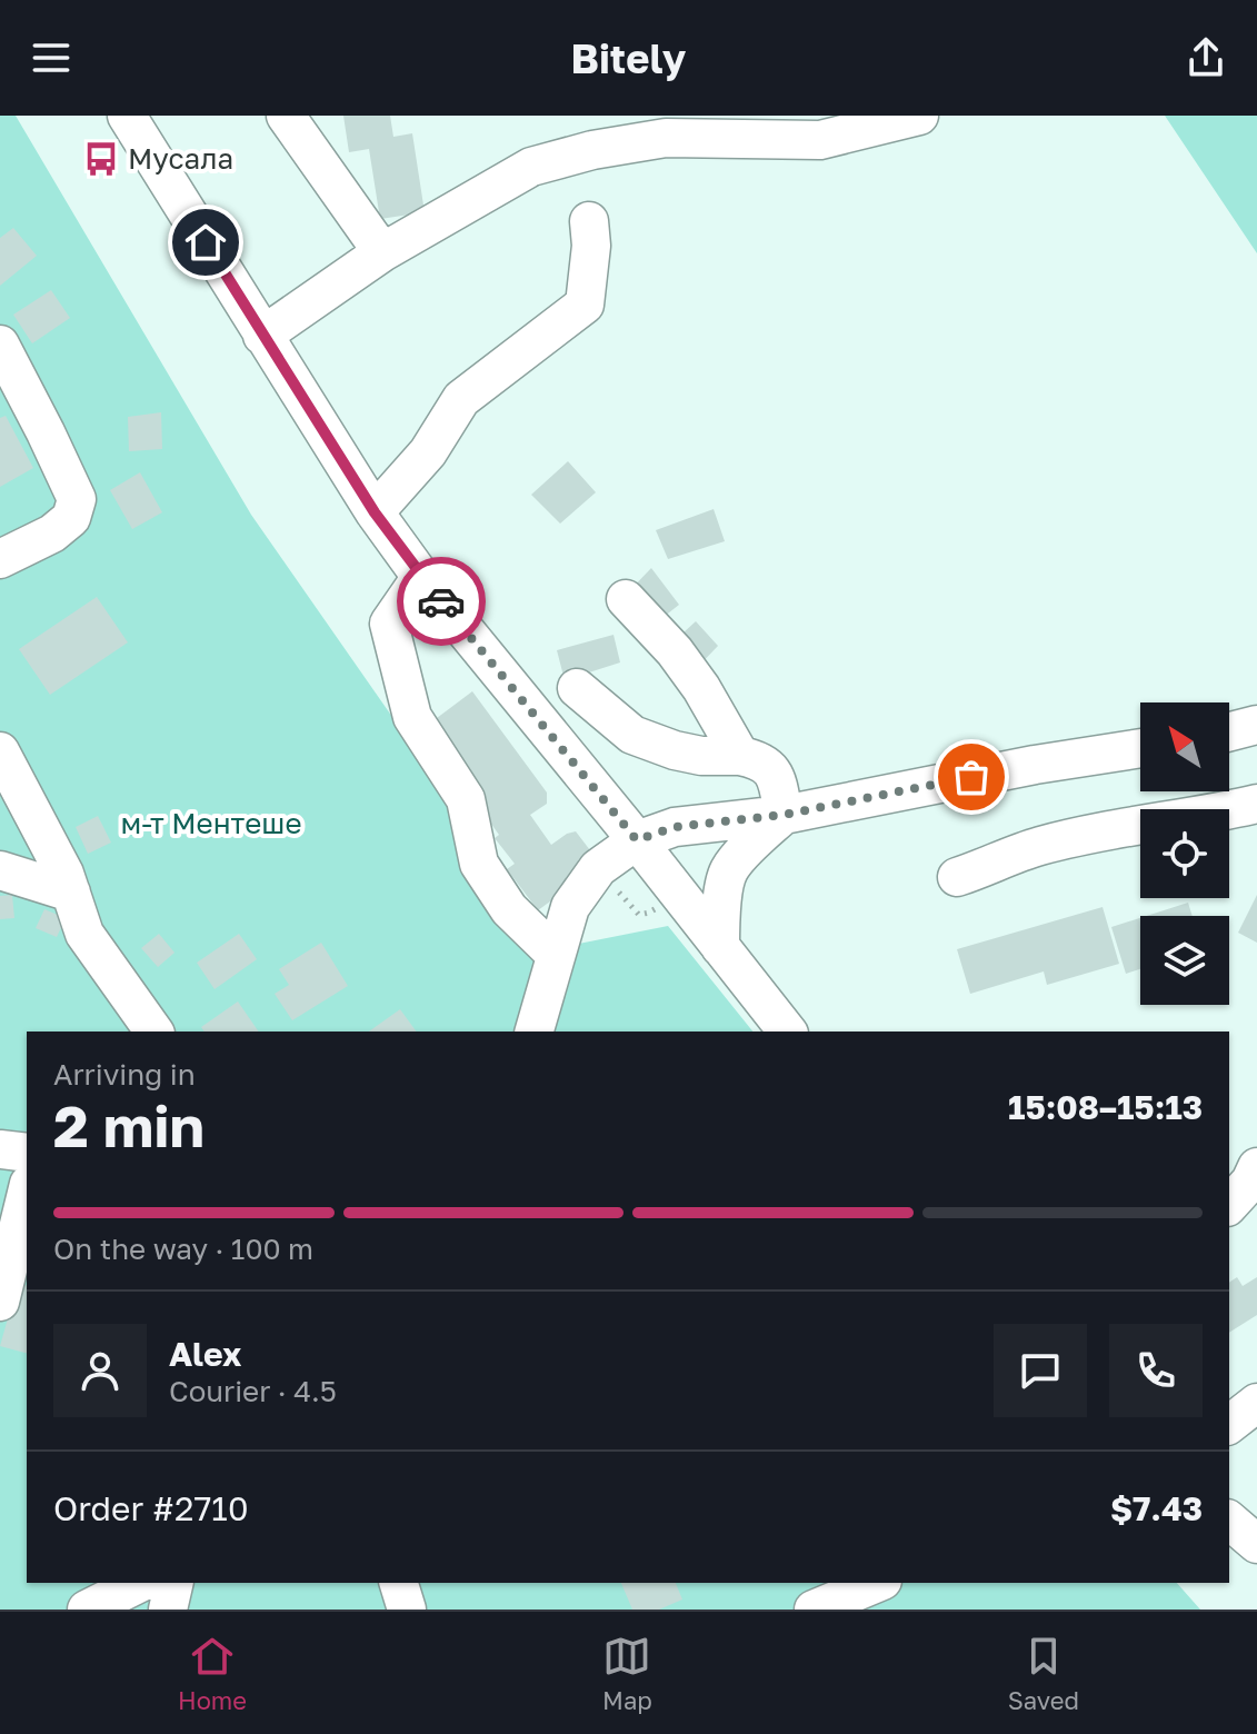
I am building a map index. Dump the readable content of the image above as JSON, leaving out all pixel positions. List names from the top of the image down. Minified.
{"parks":["м-т Ментeше"],"places":{"bus stop":["Мусала"]},"north":"top left","page":{"header":"Bitely","heading":["2 min","Arriving in","15:08–15:13"],"panel":["Alex","Courier · 4.5","Order #2710","$7.43"],"bar":"On the way · 100 m","tabs":["Home","Map","Saved"]}}
